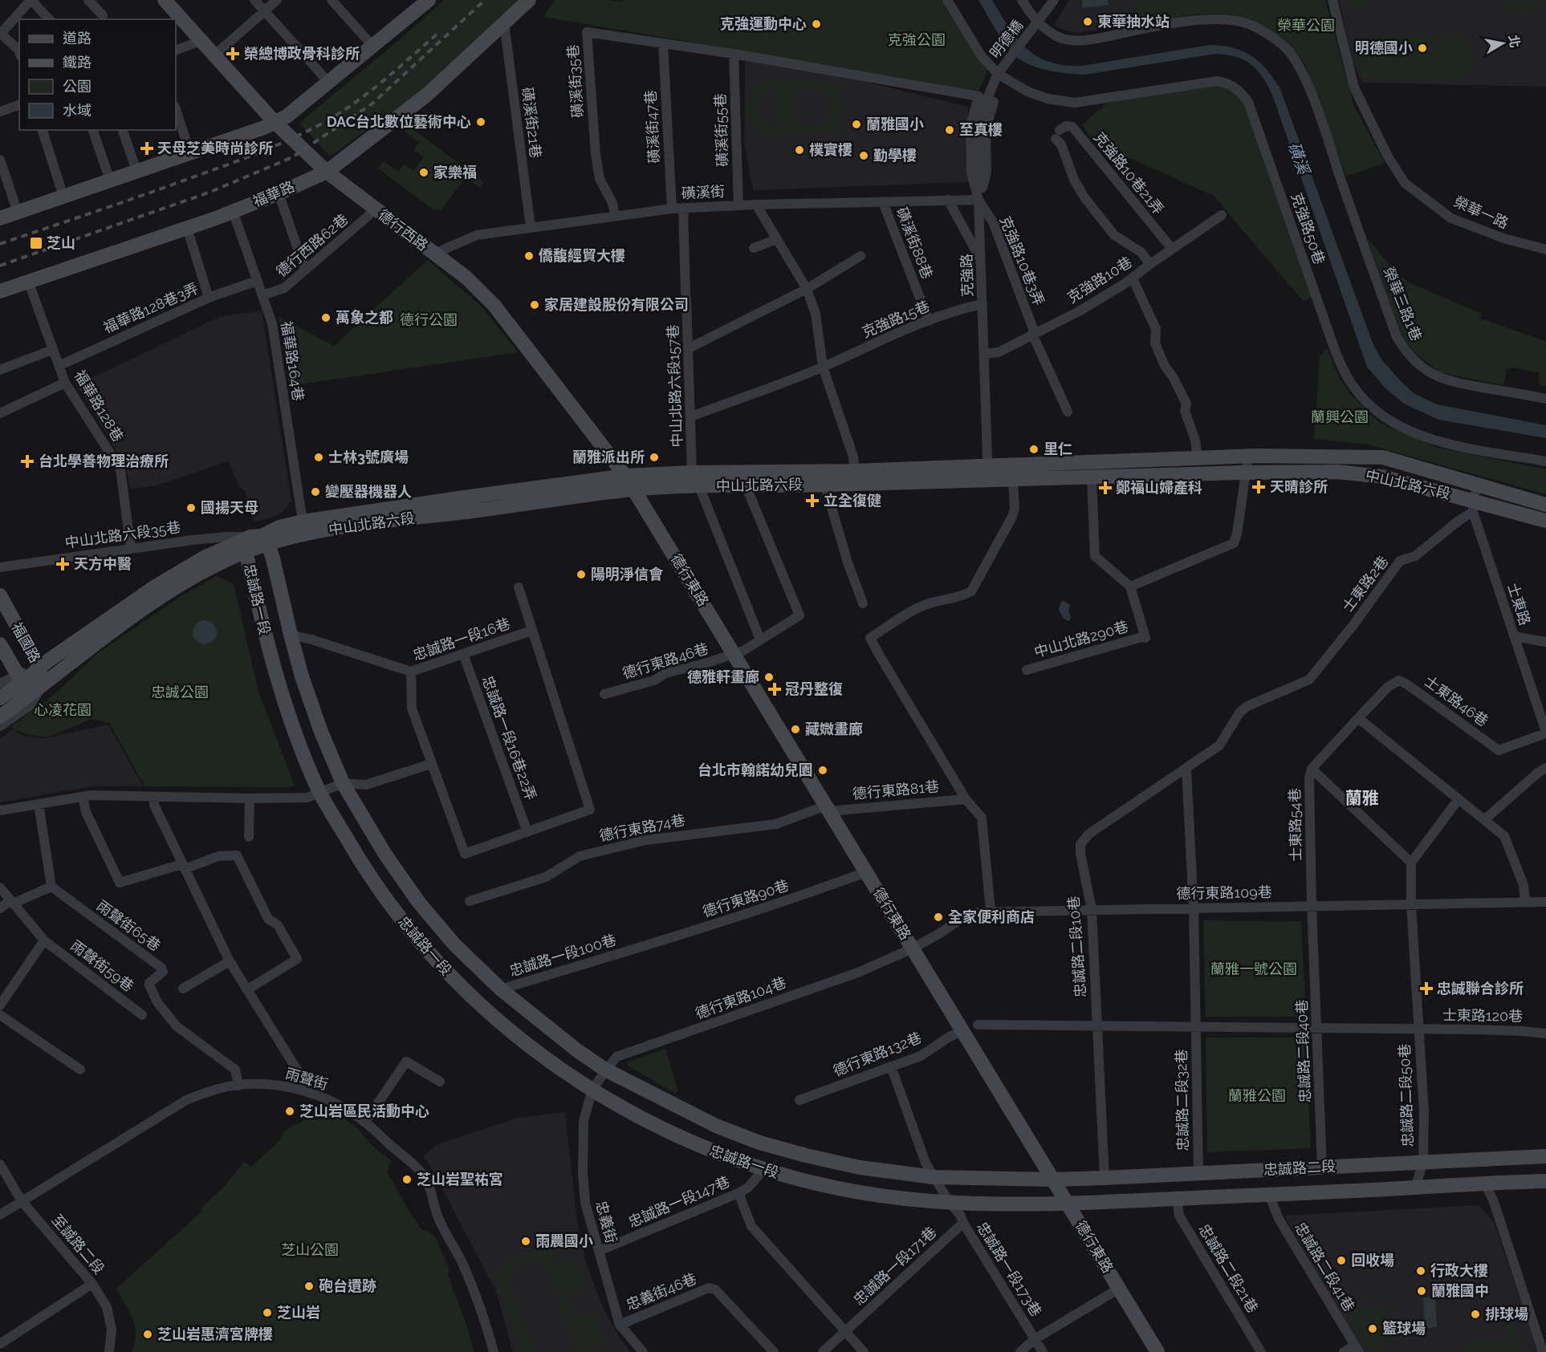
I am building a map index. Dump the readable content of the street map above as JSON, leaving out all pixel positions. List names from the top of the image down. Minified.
{"streets":{"street":["明德橋","磺溪街35巷","磺溪街21巷","磺溪街47巷","磺溪街55巷","克強路10巷21弄","磺溪街","福華路","榮華一路","克強路50巷","德行西路","磺溪街88巷","德行西路62巷","克強路10巷3弄","克強路","克強路10巷","榮華三路1巷","福華路128巷3弄","克強路15巷","福華路164巷","中山北路六段157巷","福華路128巷","中山北路六段","中山北路六段35巷","德行東路","士東路2巷","忠誠路一段","士東路","忠誠路一段16巷","中山北路290巷","福國路","德行東路46巷","士東路46巷","忠誠路一段16巷22弄","德行東路81巷","士東路54巷","德行東路74巷","德行東路109巷","德行東路90巷","雨聲街65巷","忠誠路二段10巷","忠誠路一段100巷","雨聲街59巷","德行東路104巷","士東路120巷","忠誠路二段40巷","德行東路132巷","雨聲街","忠誠路二段50巷","忠誠路二段32巷","忠誠路二段","忠誠路一段147巷","忠義街","至誠路二段","忠誠路一段171巷","忠誠路二段41巷","忠誠路二段21巷","忠誠路一段173巷","忠義街46巷"]},"crossings":[["明德橋","克強路50巷"],["明德橋","克強路"],["明德橋","榮華三路1巷"],["磺溪街35巷","磺溪街47巷"],["磺溪街35巷","磺溪街55巷"],["磺溪街35巷","磺溪街"],["磺溪街35巷","克強路10巷3弄"],["磺溪街35巷","克強路"],["磺溪街21巷","磺溪街"],["磺溪街21巷","福華路"],["磺溪街47巷","磺溪街"],["磺溪街55巷","磺溪街"],["克強路10巷21弄","克強路10巷"],["磺溪街","德行西路"],["磺溪街","磺溪街88巷"],["磺溪街","克強路10巷3弄"],["磺溪街","克強路"],["磺溪街","中山北路六段157巷"],["福華路","德行西路"],["福華路","福華路164巷"],["福華路","福華路128巷"],["克強路50巷","克強路"],["德行西路","德行西路62巷"],["德行西路","中山北路六段"],["德行西路","德行東路"],["磺溪街88巷","克強路15巷"],["德行西路62巷","福華路164巷"],["克強路10巷3弄","克強路"],["克強路10巷3弄","克強路10巷"],["克強路","克強路10巷"],["克強路","克強路15巷"],["克強路","中山北路六段"],["福華路128巷3弄","福華路164巷"],["福華路128巷3弄","福華路128巷"],["克強路15巷","中山北路六段157巷"],["福華路164巷","中山北路六段"],["中山北路六段157巷","中山北路六段"],["福華路128巷","中山北路六段35巷"],["中山北路六段","中山北路六段35巷"],["中山北路六段","德行東路"],["中山北路六段","士東路2巷"],["中山北路六段","忠誠路一段"],["中山北路六段","士東路"],["中山北路六段","福國路"],["中山北路六段","德行東路46巷"],["中山北路六段35巷","忠誠路一段"],["德行東路","忠誠路一段"],["德行東路","德行東路46巷"],["德行東路","德行東路81巷"],["德行東路","德行東路74巷"],["德行東路","德行東路109巷"],["德行東路","德行東路90巷"],["德行東路","德行東路104巷"],["德行東路","德行東路132巷"],["德行東路","忠誠路二段"],["士東路2巷","士東路"],["士東路2巷","忠誠路二段10巷"],["士東路2巷","忠誠路二段32巷"],["忠誠路一段","忠誠路一段16巷"],["忠誠路一段","忠誠路一段100巷"],["忠誠路一段","德行東路104巷"],["忠誠路一段","忠誠路二段"],["忠誠路一段","忠誠路一段147巷"],["忠誠路一段","忠義街"],["忠誠路一段","忠誠路一段173巷"],["士東路","士東路46巷"],["忠誠路一段16巷","忠誠路一段16巷22弄"],["士東路46巷","士東路54巷"],["德行東路81巷","德行東路74巷"],["士東路54巷","德行東路109巷"],["士東路54巷","忠誠路二段40巷"],["德行東路109巷","忠誠路二段10巷"],["德行東路109巷","德行東路104巷"],["德行東路109巷","忠誠路二段40巷"],["德行東路109巷","忠誠路二段50巷"],["德行東路109巷","忠誠路二段32巷"],["德行東路90巷","忠誠路一段100巷"],["雨聲街65巷","雨聲街"],["忠誠路二段10巷","忠誠路二段32巷"],["忠誠路二段10巷","忠誠路二段"],["德行東路104巷","忠義街"],["士東路120巷","忠誠路二段40巷"],["士東路120巷","忠誠路二段50巷"],["忠誠路二段40巷","忠誠路二段"],["德行東路132巷","忠誠路一段173巷"],["雨聲街","至誠路二段"],["忠誠路二段50巷","忠誠路二段"],["忠誠路二段32巷","忠誠路二段"],["忠誠路二段","忠誠路二段41巷"],["忠誠路二段","忠誠路二段21巷"],["忠誠路一段147巷","忠義街"],["忠義街","忠義街46巷"],["忠誠路一段171巷","忠誠路一段173巷"]],"districts":["蘭雅"],"water":["磺溪"],"parks":["榮華公園","克強公園","德行公園","蘭興公園","忠誠公園","心凌花園","蘭雅一號公園","蘭雅公園","芝山公園"],"places":{"other":["東華抽水站","克強運動中心","明德國小","DAC台北數位藝術中心","蘭雅國小","至真樓","樸實樓","勤學樓","家樂福","僑馥經貿大樓","家居建設股份有限公司","萬象之都","里仁","士林3號廣場","蘭雅派出所","變壓器機器人","國揚天母","陽明淨信會","德雅軒畫廊","藏媺畫廊","台北市翰諾幼兒園","全家便利商店","芝山岩區民活動中心","芝山岩聖祐宮","雨農國小","回收場","行政大樓","砲台遺跡","蘭雅國中","芝山岩","排球場","籃球場","芝山岩惠濟宮牌樓"],"health":["榮總博政骨科診所","天母芝美時尚診所","台北學善物理治療所","天晴診所","鄭福山婦產科","立全復健","天方中醫","冠丹整復","忠誠聯合診所"],"transit":["芝山"]},"legend":["道路","鐵路","公園","水域"],"north":"right"}
